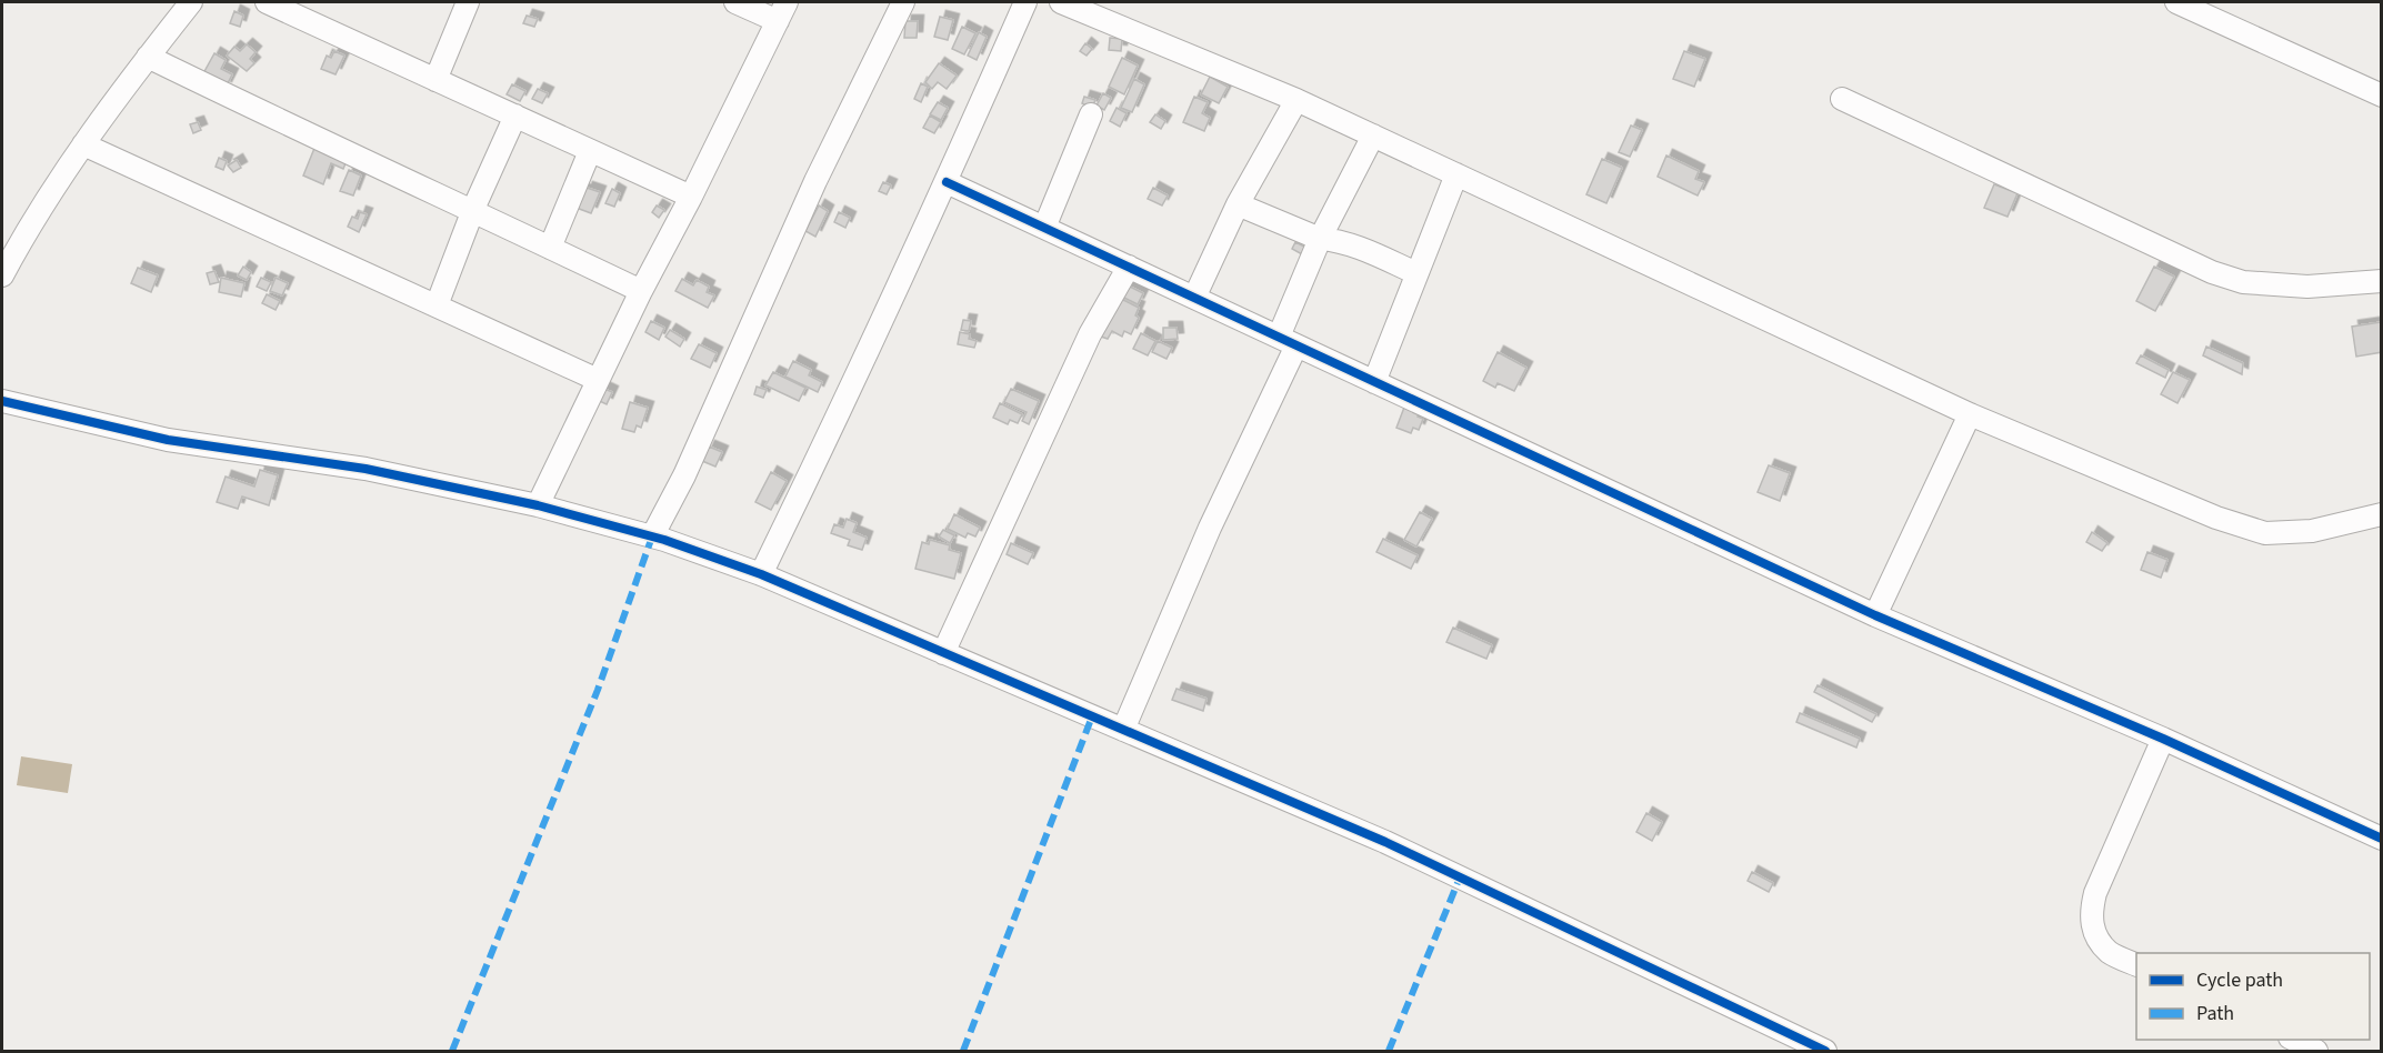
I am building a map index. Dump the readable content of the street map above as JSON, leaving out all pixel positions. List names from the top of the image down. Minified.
{"legend":["Cycle path","Path"]}
